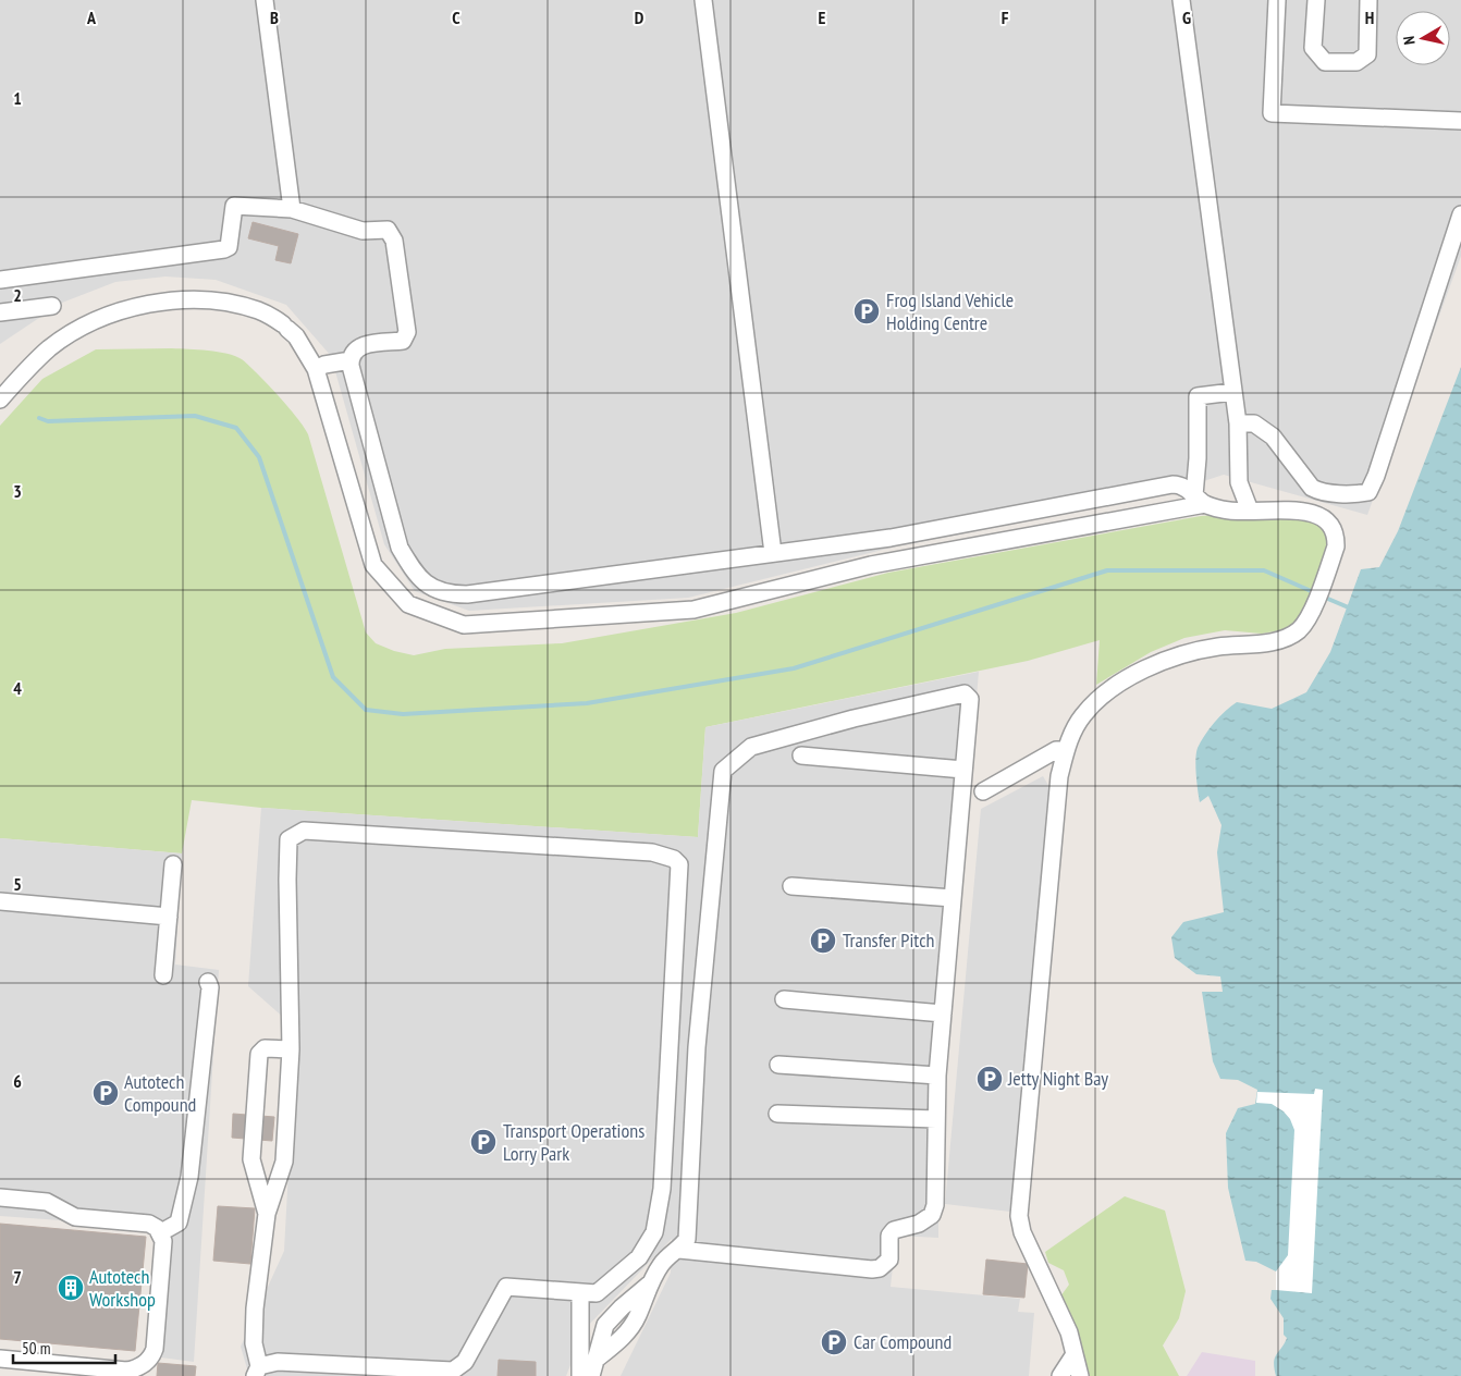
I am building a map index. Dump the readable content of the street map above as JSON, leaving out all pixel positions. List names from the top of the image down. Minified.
{"places":{"parking":["Frog Island Vehicle Holding Centre","Transfer Pitch","Jetty Night Bay","Autotech Compound","Transport Operations Lorry Park","Car Compound"],"building":["Autotech Workshop"]},"scale_bar":"50 m","north":"left","grid":{"columns":["A","B","C","D","E","F","G","H"],"rows":["1","2","3","4","5","6","7"]}}
